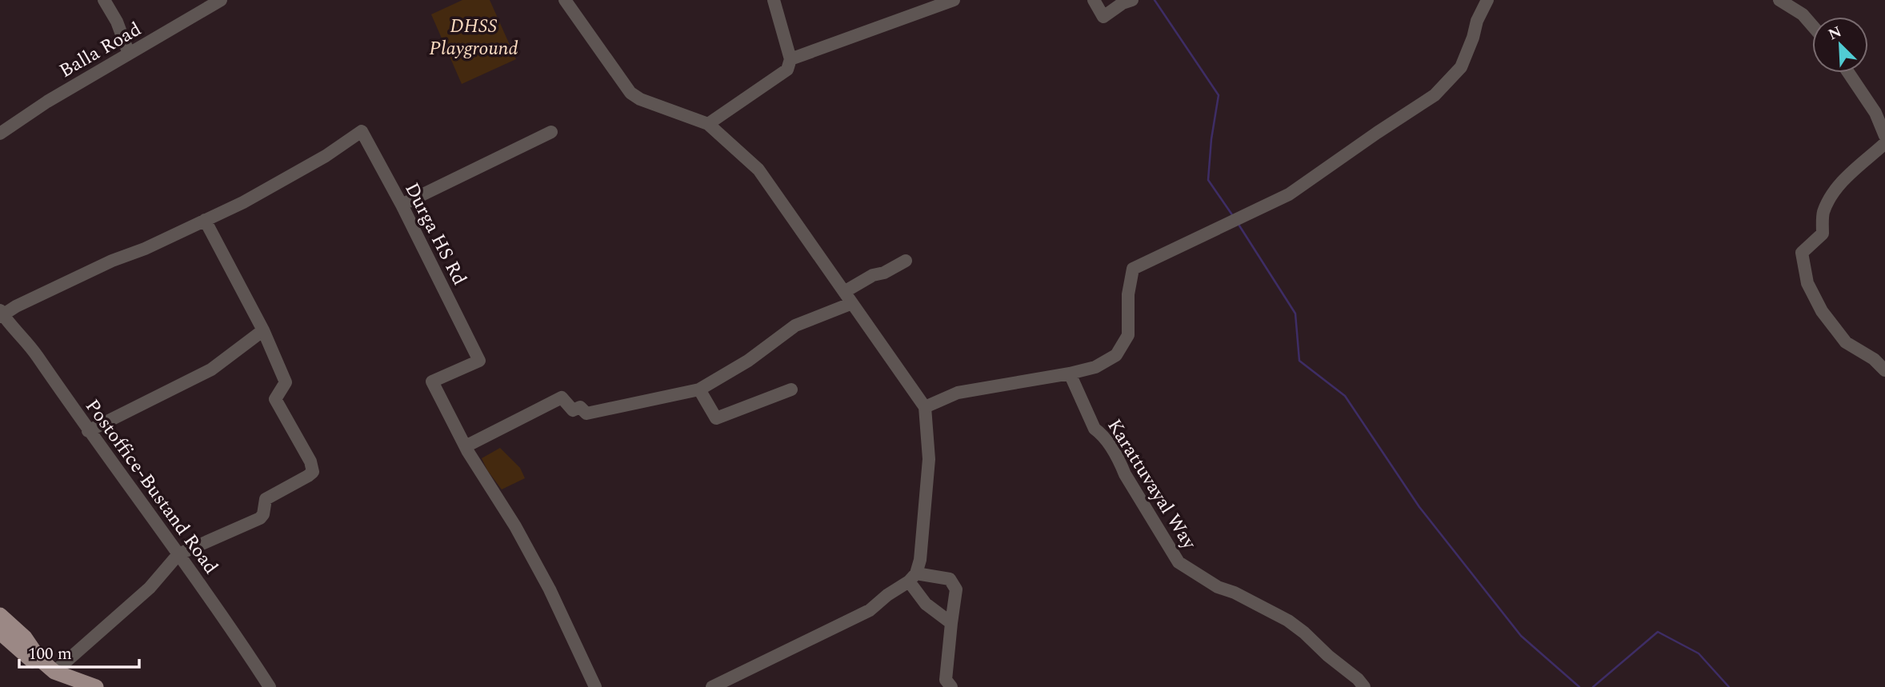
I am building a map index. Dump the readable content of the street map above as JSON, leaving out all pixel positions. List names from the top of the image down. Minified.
{"streets":{"street":["Balla Road","Durga HS Rd","Karattuvayal Way","Postoffice-Bustand Road"]},"crossings":[["Durga HS Rd","Postoffice-Bustand Road"]],"parks":["DHSS Playground"],"scale_bar":"100 m","north":"top left"}
